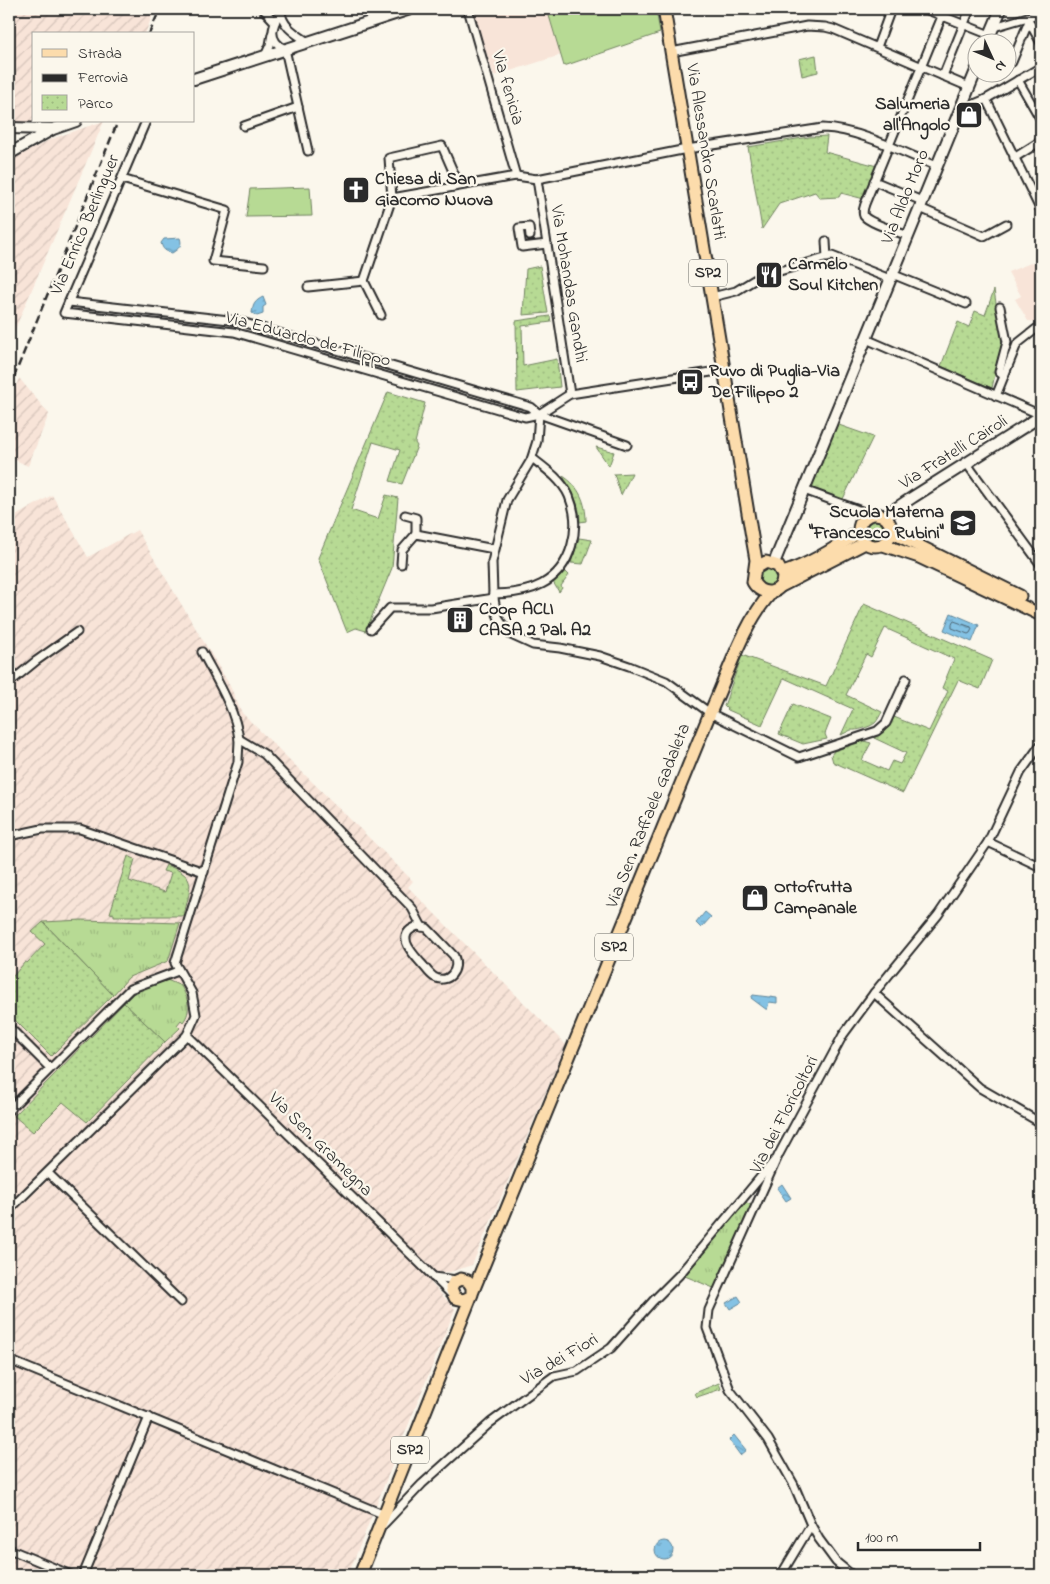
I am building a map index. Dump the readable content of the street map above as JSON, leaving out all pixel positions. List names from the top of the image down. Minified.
{"streets":{"main road":["Via Alessandro Scarlatti","Via Aldo Moro","SP2","Via Fratelli Cairoli","Via Sen. Raffaele Gadaleta"],"street":["Via fenicia","Via Enrico Berlinguer","Via Mohandas Gandhi","Via Eduardo de Filippo","Via dei Floricoltori","Via Sen. Gramegna","Via dei Fiori"]},"crossings":[["Via Alessandro Scarlatti","Via Aldo Moro"],["Via Alessandro Scarlatti","Via Sen. Raffaele Gadaleta"],["Via Aldo Moro","Via Sen. Raffaele Gadaleta"],["Via Enrico Berlinguer","Via Eduardo de Filippo"],["Via Sen. Raffaele Gadaleta","Via Sen. Gramegna"],["Via Sen. Raffaele Gadaleta","Via dei Fiori"],["Via dei Floricoltori","Via dei Fiori"]],"places":{"shop":["Salumeria all'Angolo","Ortofrutta Campanale"],"church":["Chiesa di San Giacomo Nuova"],"restaurant":["Carmelo Soul Kitchen"],"bus stop":["Ruvo di Puglia-Via De Filippo 2"],"school or university":["Scuola Materna \"Francesco Rubini\""],"building":["Coop ACLI CASA 2 Pal. A2"]},"legend":["Strada","Ferrovia","Parco"],"scale_bar":"100 m","north":"bottom right"}
